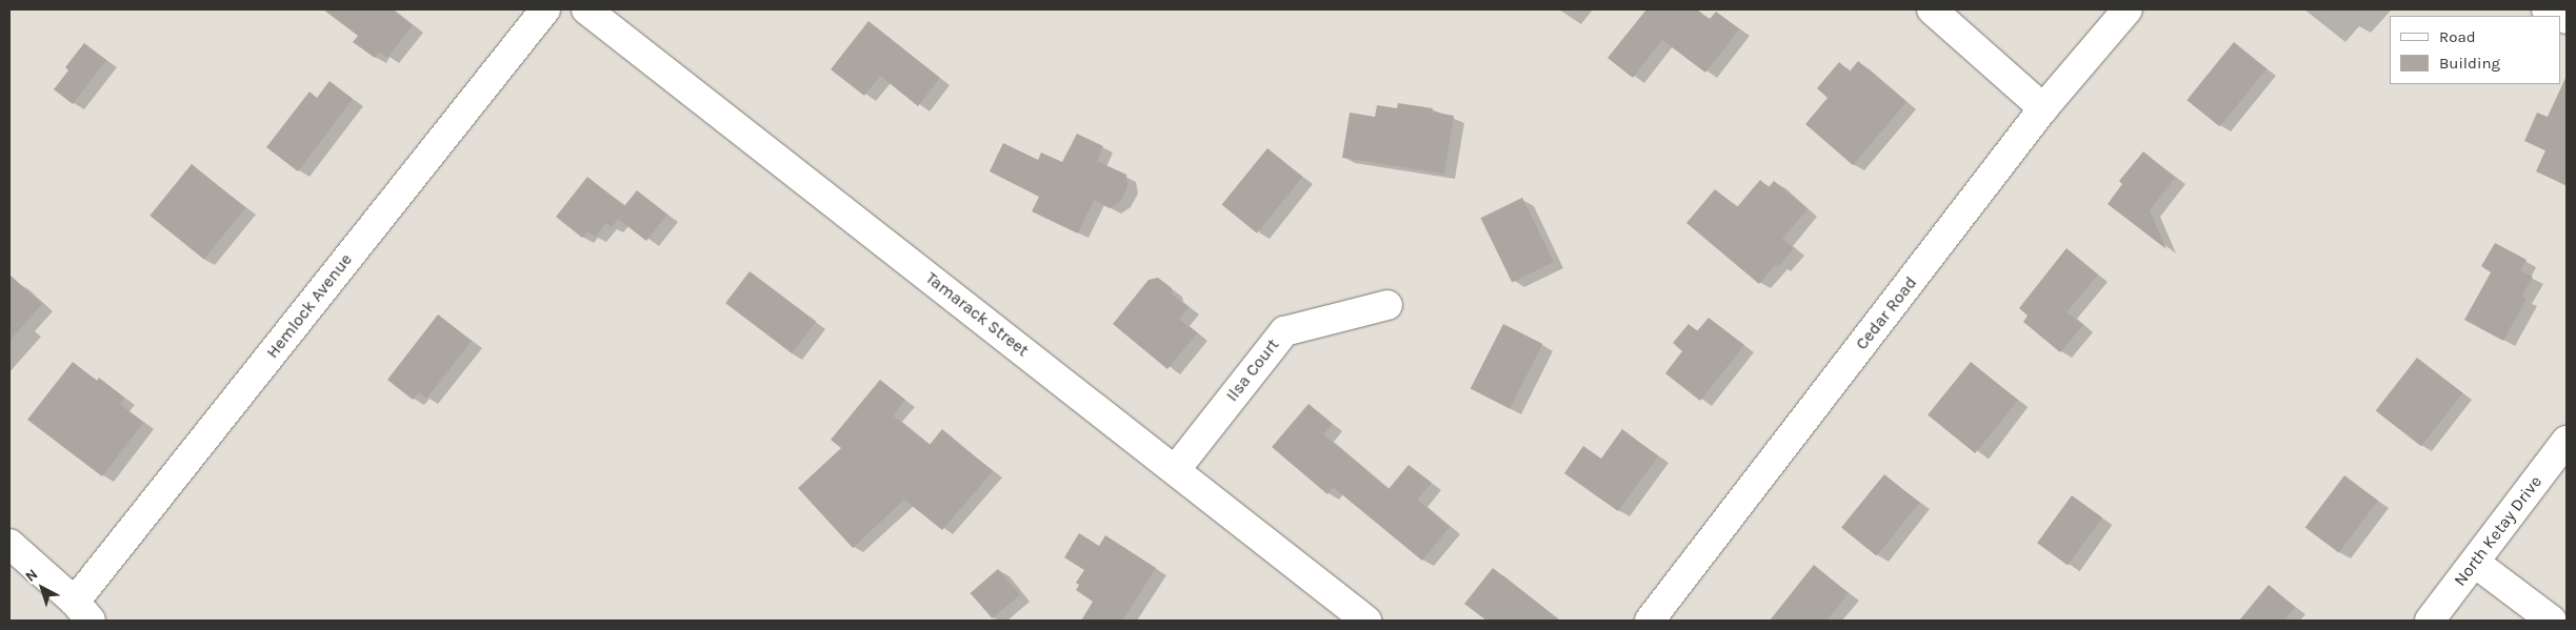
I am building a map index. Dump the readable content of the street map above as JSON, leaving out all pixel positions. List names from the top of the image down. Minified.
{"streets":{"street":["Hemlock Avenue","Cedar Road","Tamarack Street","Ilsa Court","North Ketay Drive"]},"crossings":[["Tamarack Street","Ilsa Court"]],"legend":["Road","Building"],"north":"top left"}
